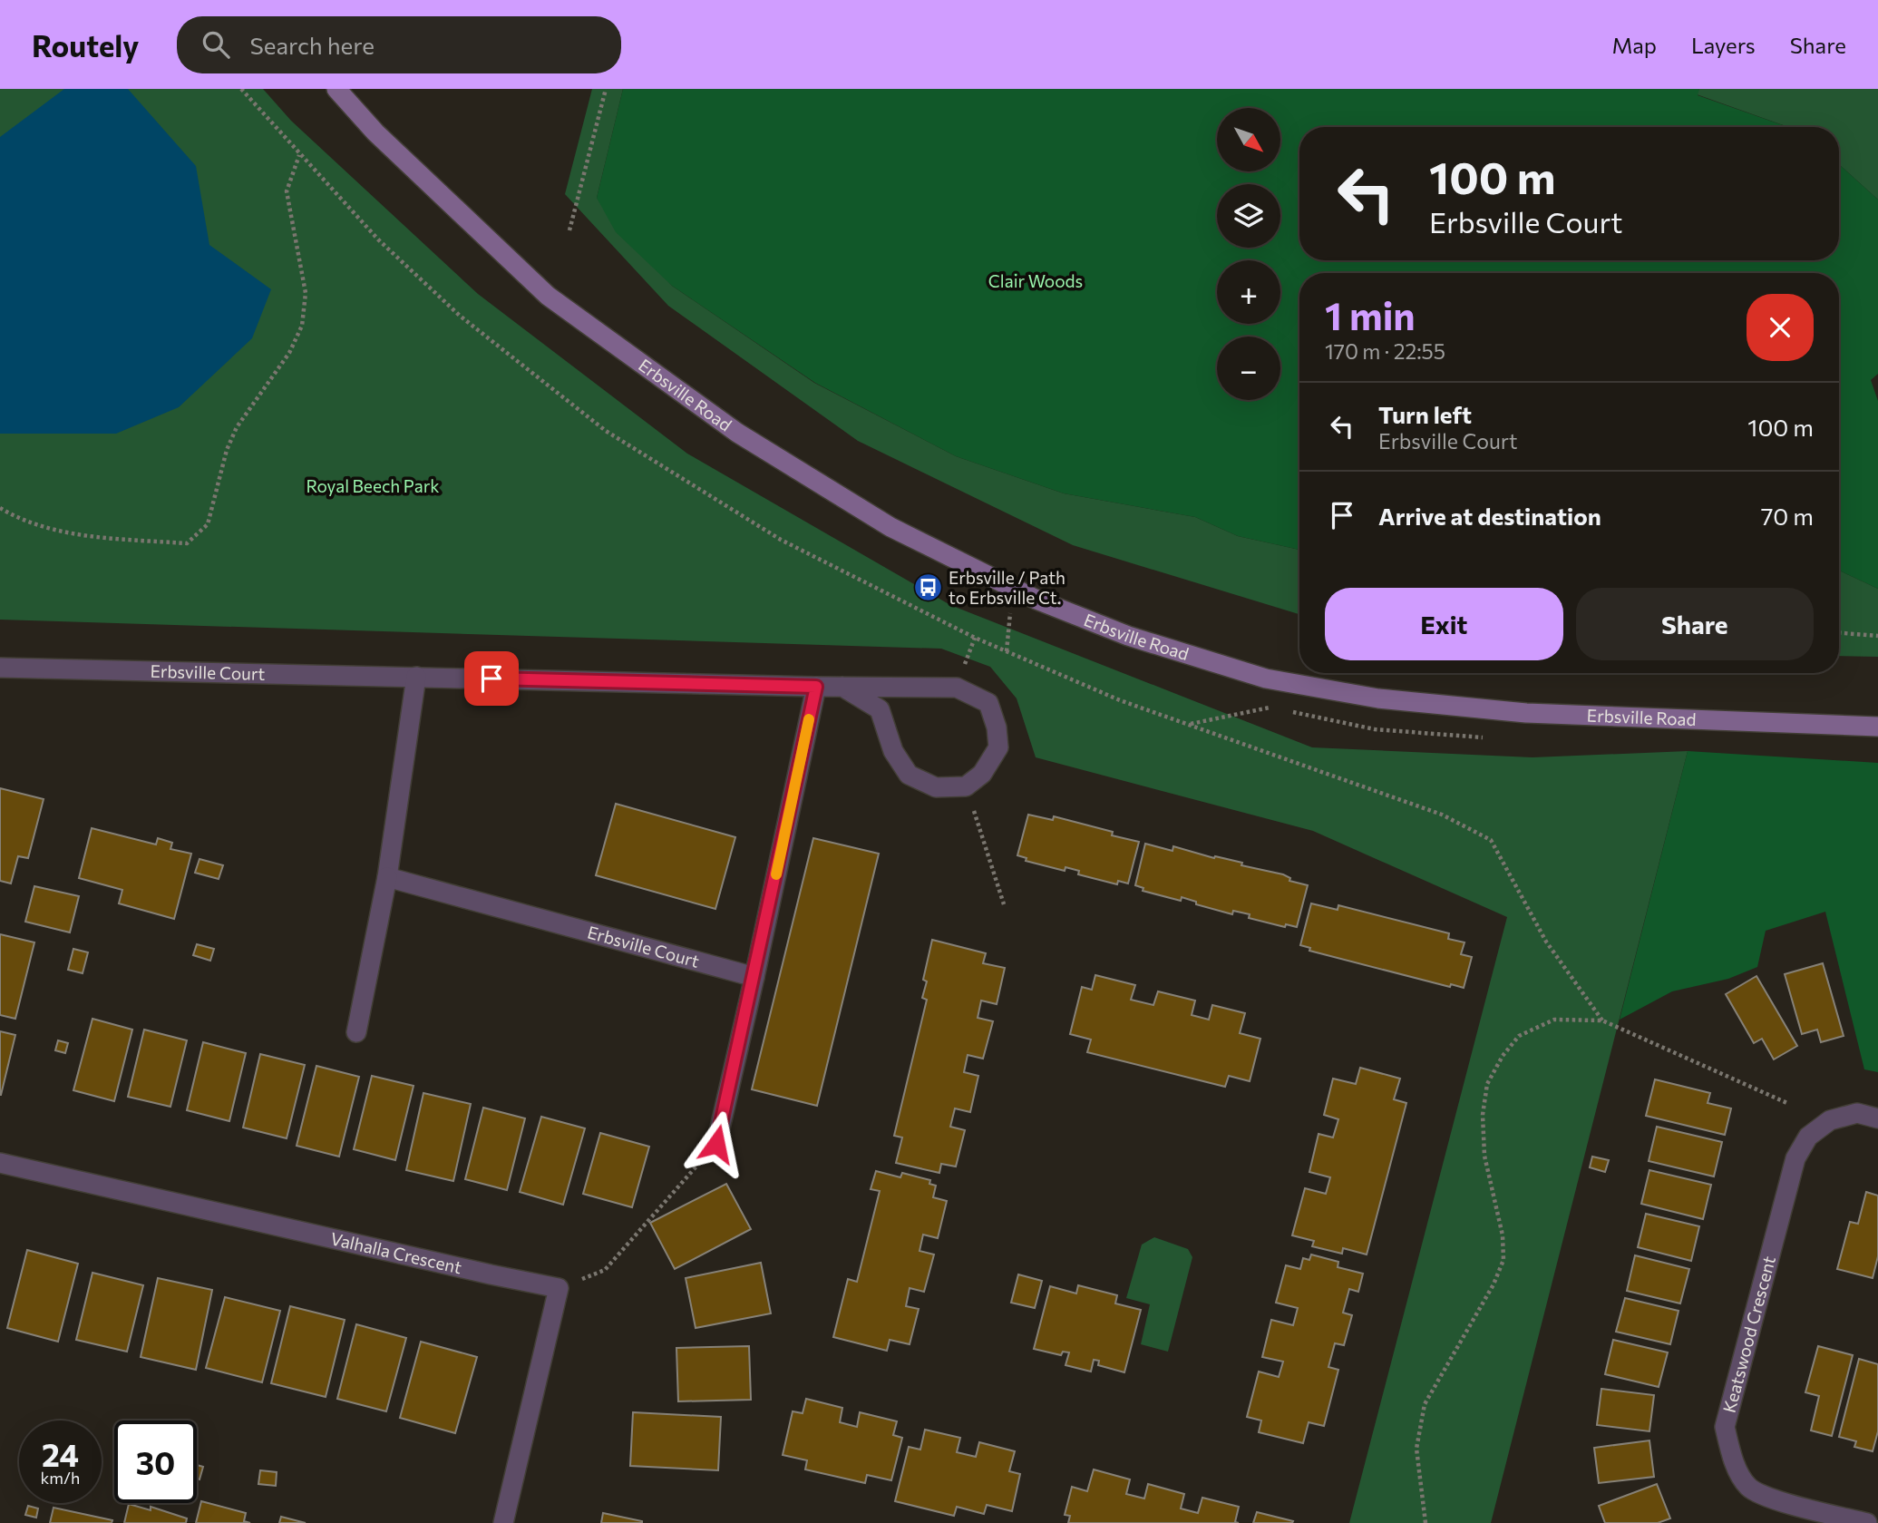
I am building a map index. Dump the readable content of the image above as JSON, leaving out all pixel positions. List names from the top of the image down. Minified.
{"streets":{"main road":["Erbsville Road"],"street":["Erbsville Court","Valhalla Crescent","Keatswood Crescent"]},"parks":["Clair Woods","Royal Beech Park"],"places":{"bus stop":["Erbsville / Path to Erbsville Ct."]},"north":"bottom right","page":{"header":"Routely","search":"Search here","nav":["Map","Layers","Share"],"map_buttons":["+","−"],"turn":["100 m","Erbsville Court"],"heading":["1 min","170 m · 22:55"],"list":[{"name":"Turn left","note":"Erbsville Court","value":"100 m"},{"name":"Arrive at destination","value":"70 m"}],"buttons":["Exit","Share"],"speed":"24 km/h","limit":"30"}}
